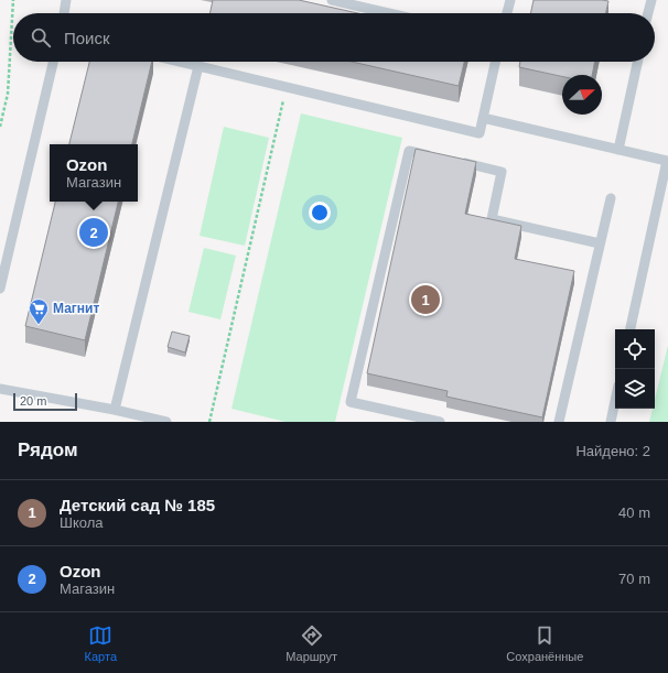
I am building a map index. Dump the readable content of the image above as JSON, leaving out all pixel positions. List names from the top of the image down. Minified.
{"places":{"supermarket":["Магнит"]},"scale_bar":"20 m","north":"right","page":{"search":"Поиск","popup":["Ozon","Магазин"],"pins":["2","1"],"scale":"20 m","heading":["Рядом","Найдено: 2"],"list":[{"mark":"1","name":"Детский сад № 185","note":"Школа","value":"40 m"},{"mark":"2","name":"Ozon","note":"Магазин","value":"70 m"}],"nav":["Карта","Маршрут","Сохранённые"]}}
